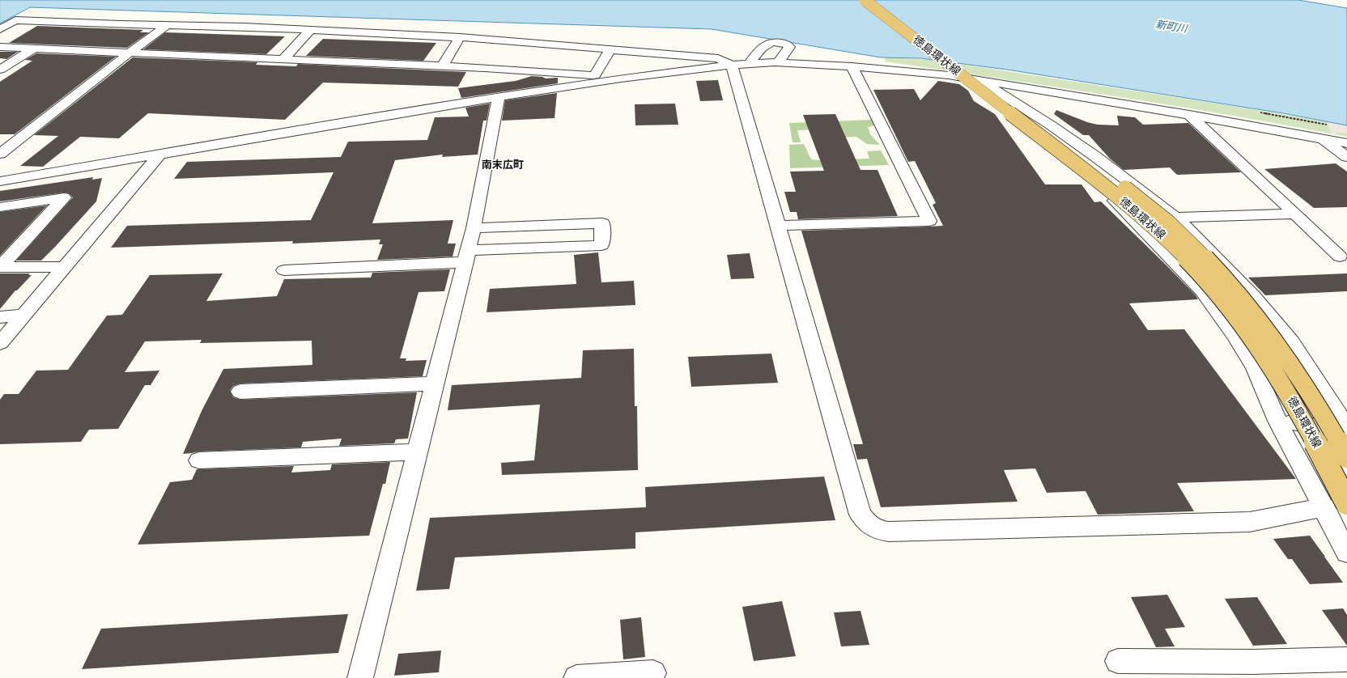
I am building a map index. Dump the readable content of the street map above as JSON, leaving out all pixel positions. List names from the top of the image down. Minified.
{"streets":{"main road":["徳島環状線"]},"districts":["南末広町"],"water":["新町川"]}
